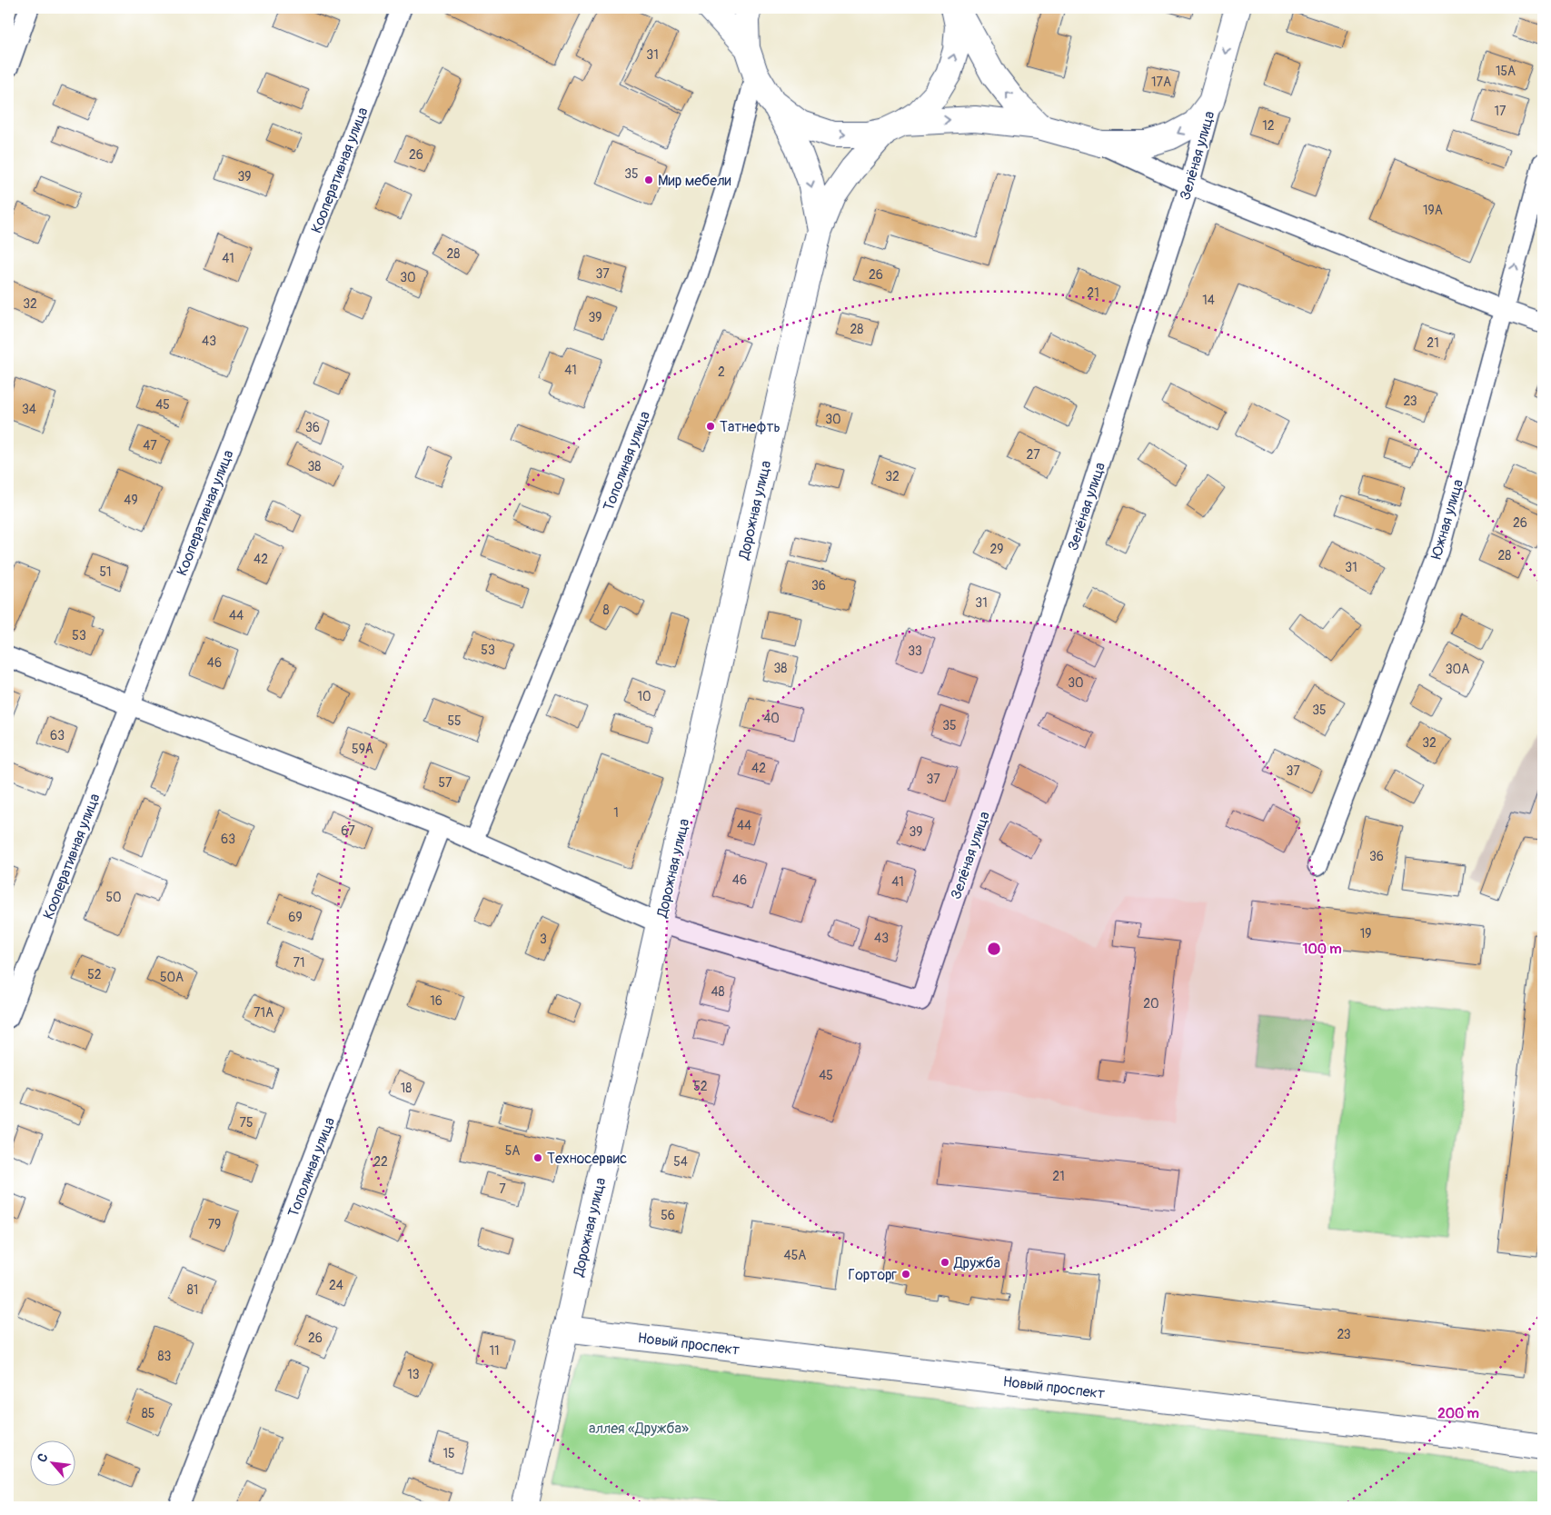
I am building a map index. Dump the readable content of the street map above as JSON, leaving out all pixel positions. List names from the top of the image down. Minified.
{"streets":{"main road":["Зелёная улица","Дорожная улица","Новый проспект"],"street":["Кооперативная улица","Тополиная улица","Южная улица"]},"crossings":[["Зелёная улица","Дорожная улица"],["Дорожная улица","Новый проспект"]],"parks":["аллея «Дружба»"],"places":["Мир мебели","Татнефть","Техносервис","Дружба","Горторг"],"house_numbers":["31","15А","17А","17","12","26","35","39","19А","28","41","37","26","30","21","14","32","39","28","43","21","41","2","23","45","34","30","36","47","27","38","32","49","26","29","28","42","31","51","36","31","8","44","53","53","33","46","38","30А","30","10","35","40","55","35","63","32","59А","42","37","37","57","1","44","67","39","63","36","46","41","50","69","19","43","3","71","52","50А","48","16","20","71А","45","52","18","75","5А","22","54","21","7","56","79","45А","24","81","23","26","11","83","13","85","15"],"north":"top left","rings":["100 m","200 m"]}
